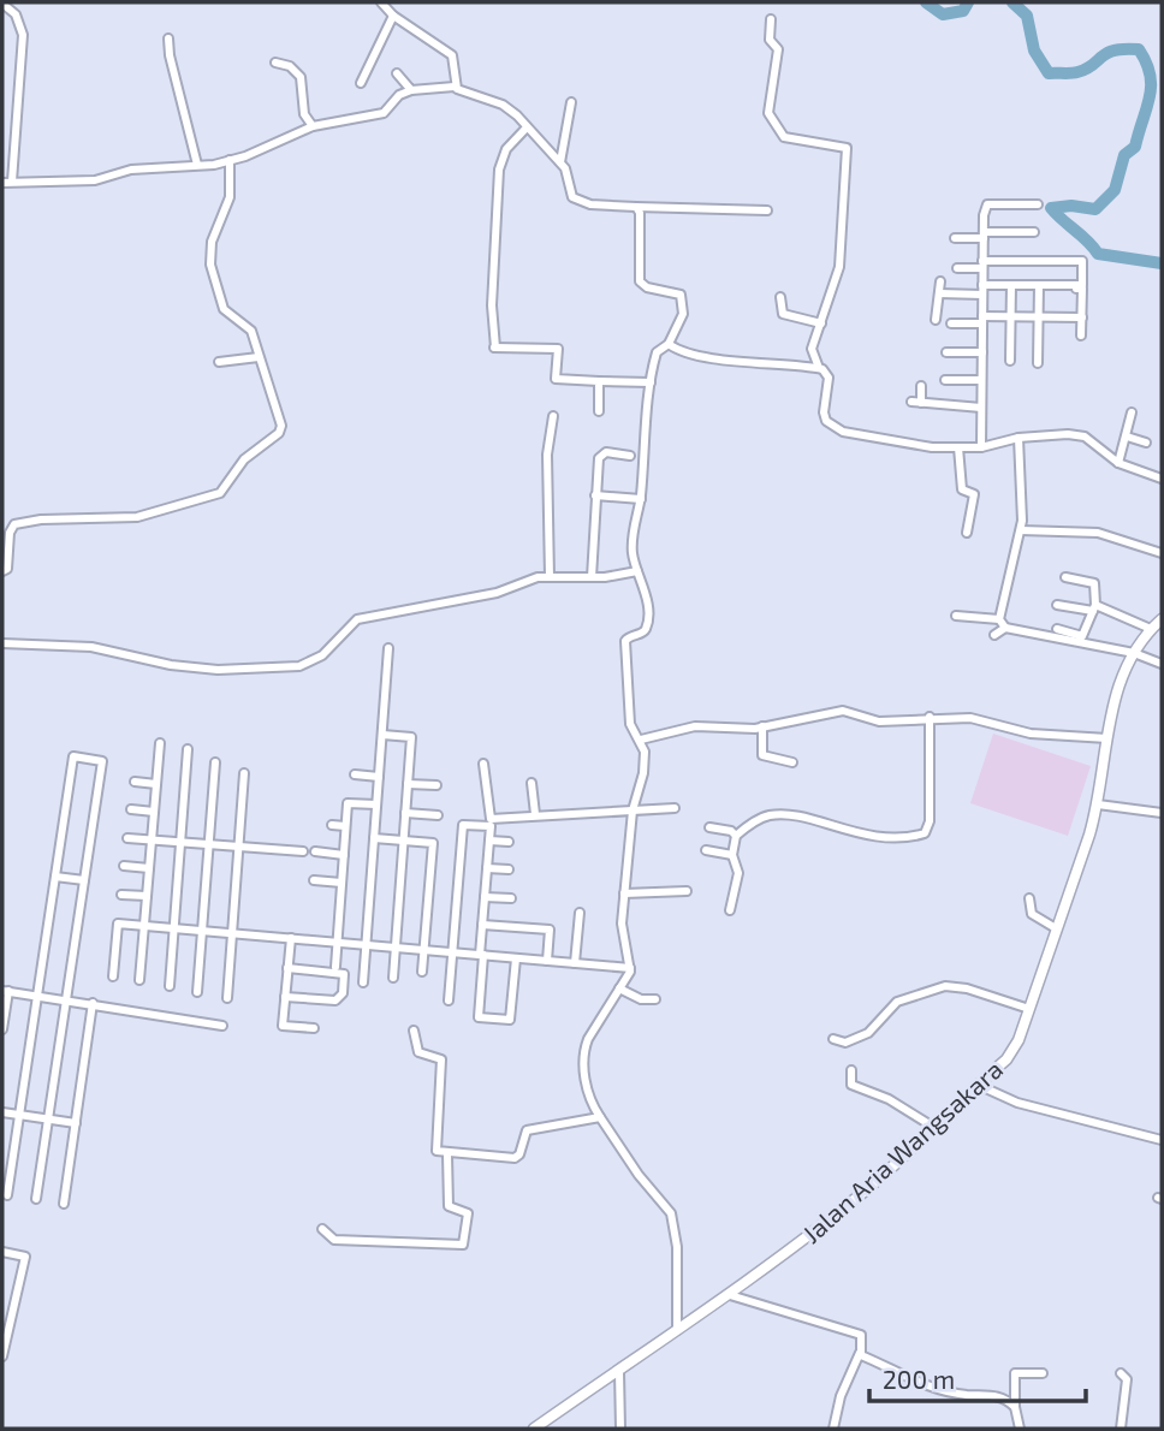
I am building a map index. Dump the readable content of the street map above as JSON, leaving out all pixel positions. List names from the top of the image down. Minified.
{"streets":{"street":["Jalan Aria Wangsakara"]},"scale_bar":"200 m"}
